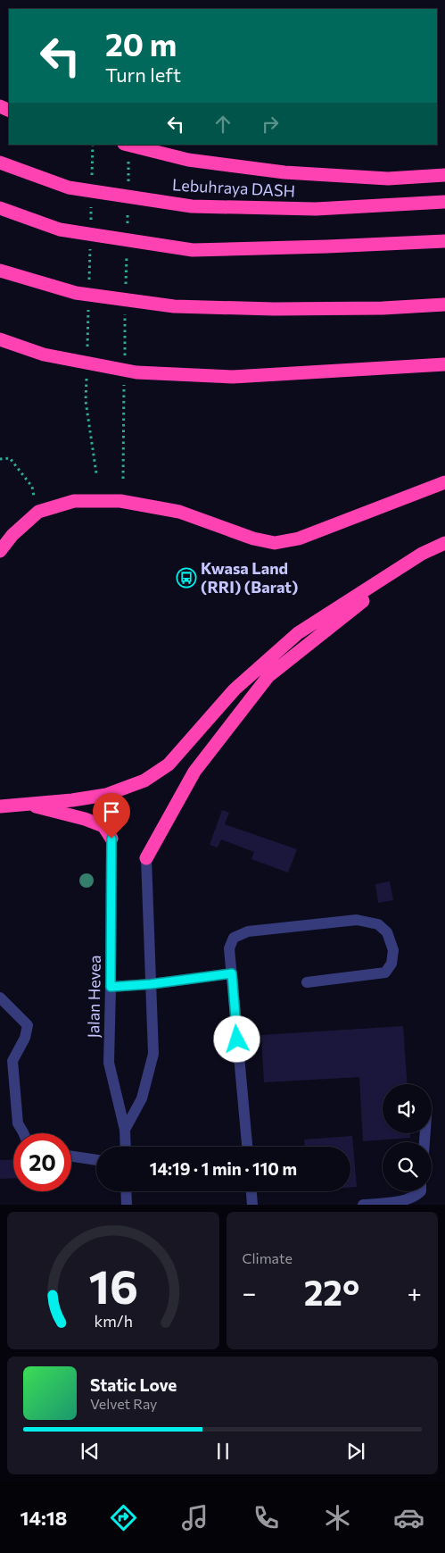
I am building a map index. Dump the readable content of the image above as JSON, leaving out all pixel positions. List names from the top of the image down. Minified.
{"streets":{"highway":["Lebuhraya DASH"],"street":["Jalan Hevea"]},"places":{"bus stop":["Kwasa Land (RRI) (Barat)"]},"page":{"turn":["20 m","Turn left"],"limit":"20","trip":"14:19 · 1 min · 110 m","tile":"Climate","heat":["−","22°","+"],"song":["Static Love","Velvet Ray"],"tabs":"14:18","gauge":["16","km/h"]}}
